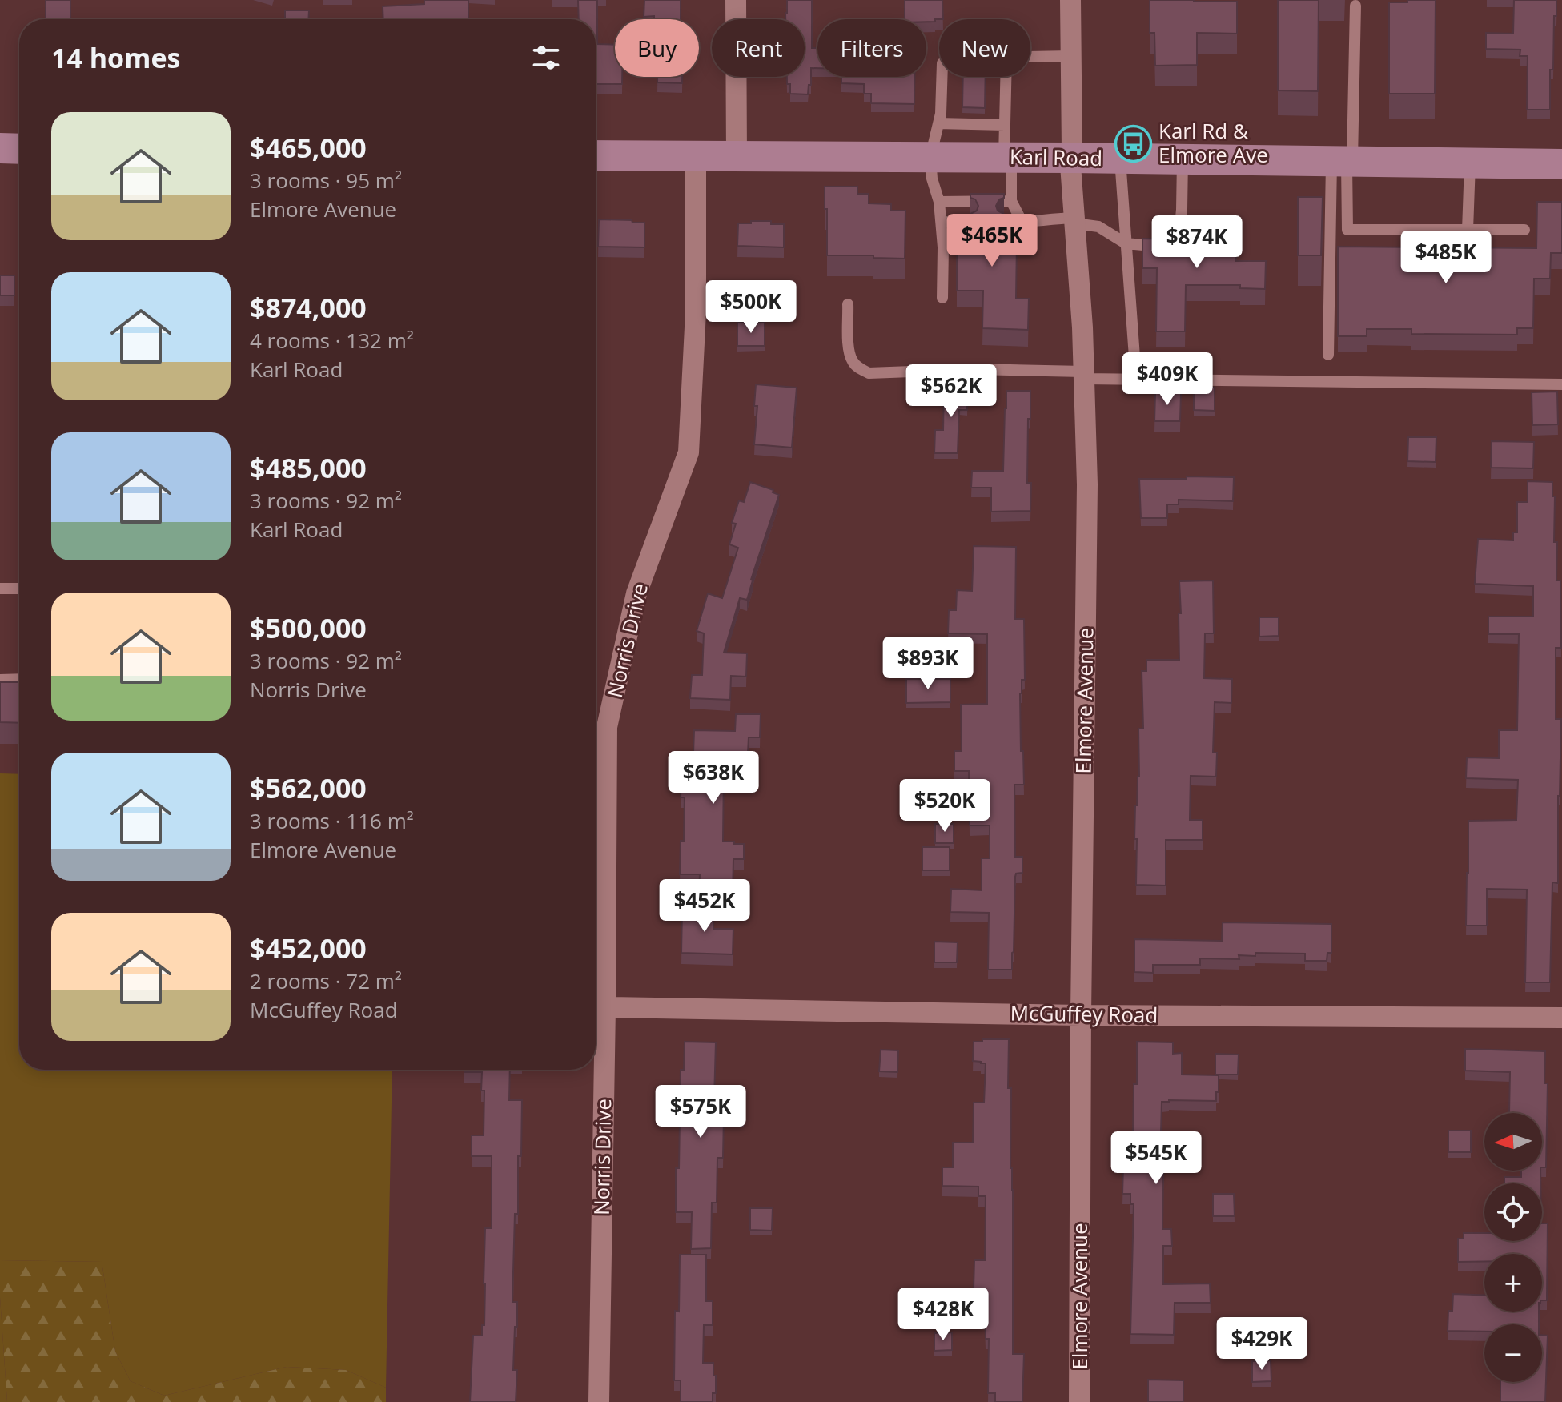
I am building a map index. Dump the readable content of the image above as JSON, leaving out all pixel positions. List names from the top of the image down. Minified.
{"streets":{"main road":["Karl Road"],"street":["Norris Drive","Elmore Avenue","McGuffey Road"]},"crossings":[["Karl Road","Norris Drive"],["Karl Road","Elmore Avenue"],["Norris Drive","McGuffey Road"],["Elmore Avenue","McGuffey Road"]],"places":{"bus stop":["Karl Rd & Elmore Ave"]},"north":"left","page":{"chip":["Buy","Rent","Filters","New"],"heading":"14 homes","list":[{"name":"$465,000","note":"3 rooms · 95 m² · Elmore Avenue"},{"name":"$874,000","note":"4 rooms · 132 m² · Karl Road"},{"name":"$485,000","note":"3 rooms · 92 m² · Karl Road"},{"name":"$500,000","note":"3 rooms · 92 m² · Norris Drive"},{"name":"$562,000","note":"3 rooms · 116 m² · Elmore Avenue"},{"name":"$452,000","note":"2 rooms · 72 m² · McGuffey Road"}],"price":["$465K","$874K","$485K","$500K","$409K","$562K","$893K","$638K","$520K","$452K","$575K","$545K","$428K","$429K"],"map_buttons":["+","−"]}}
